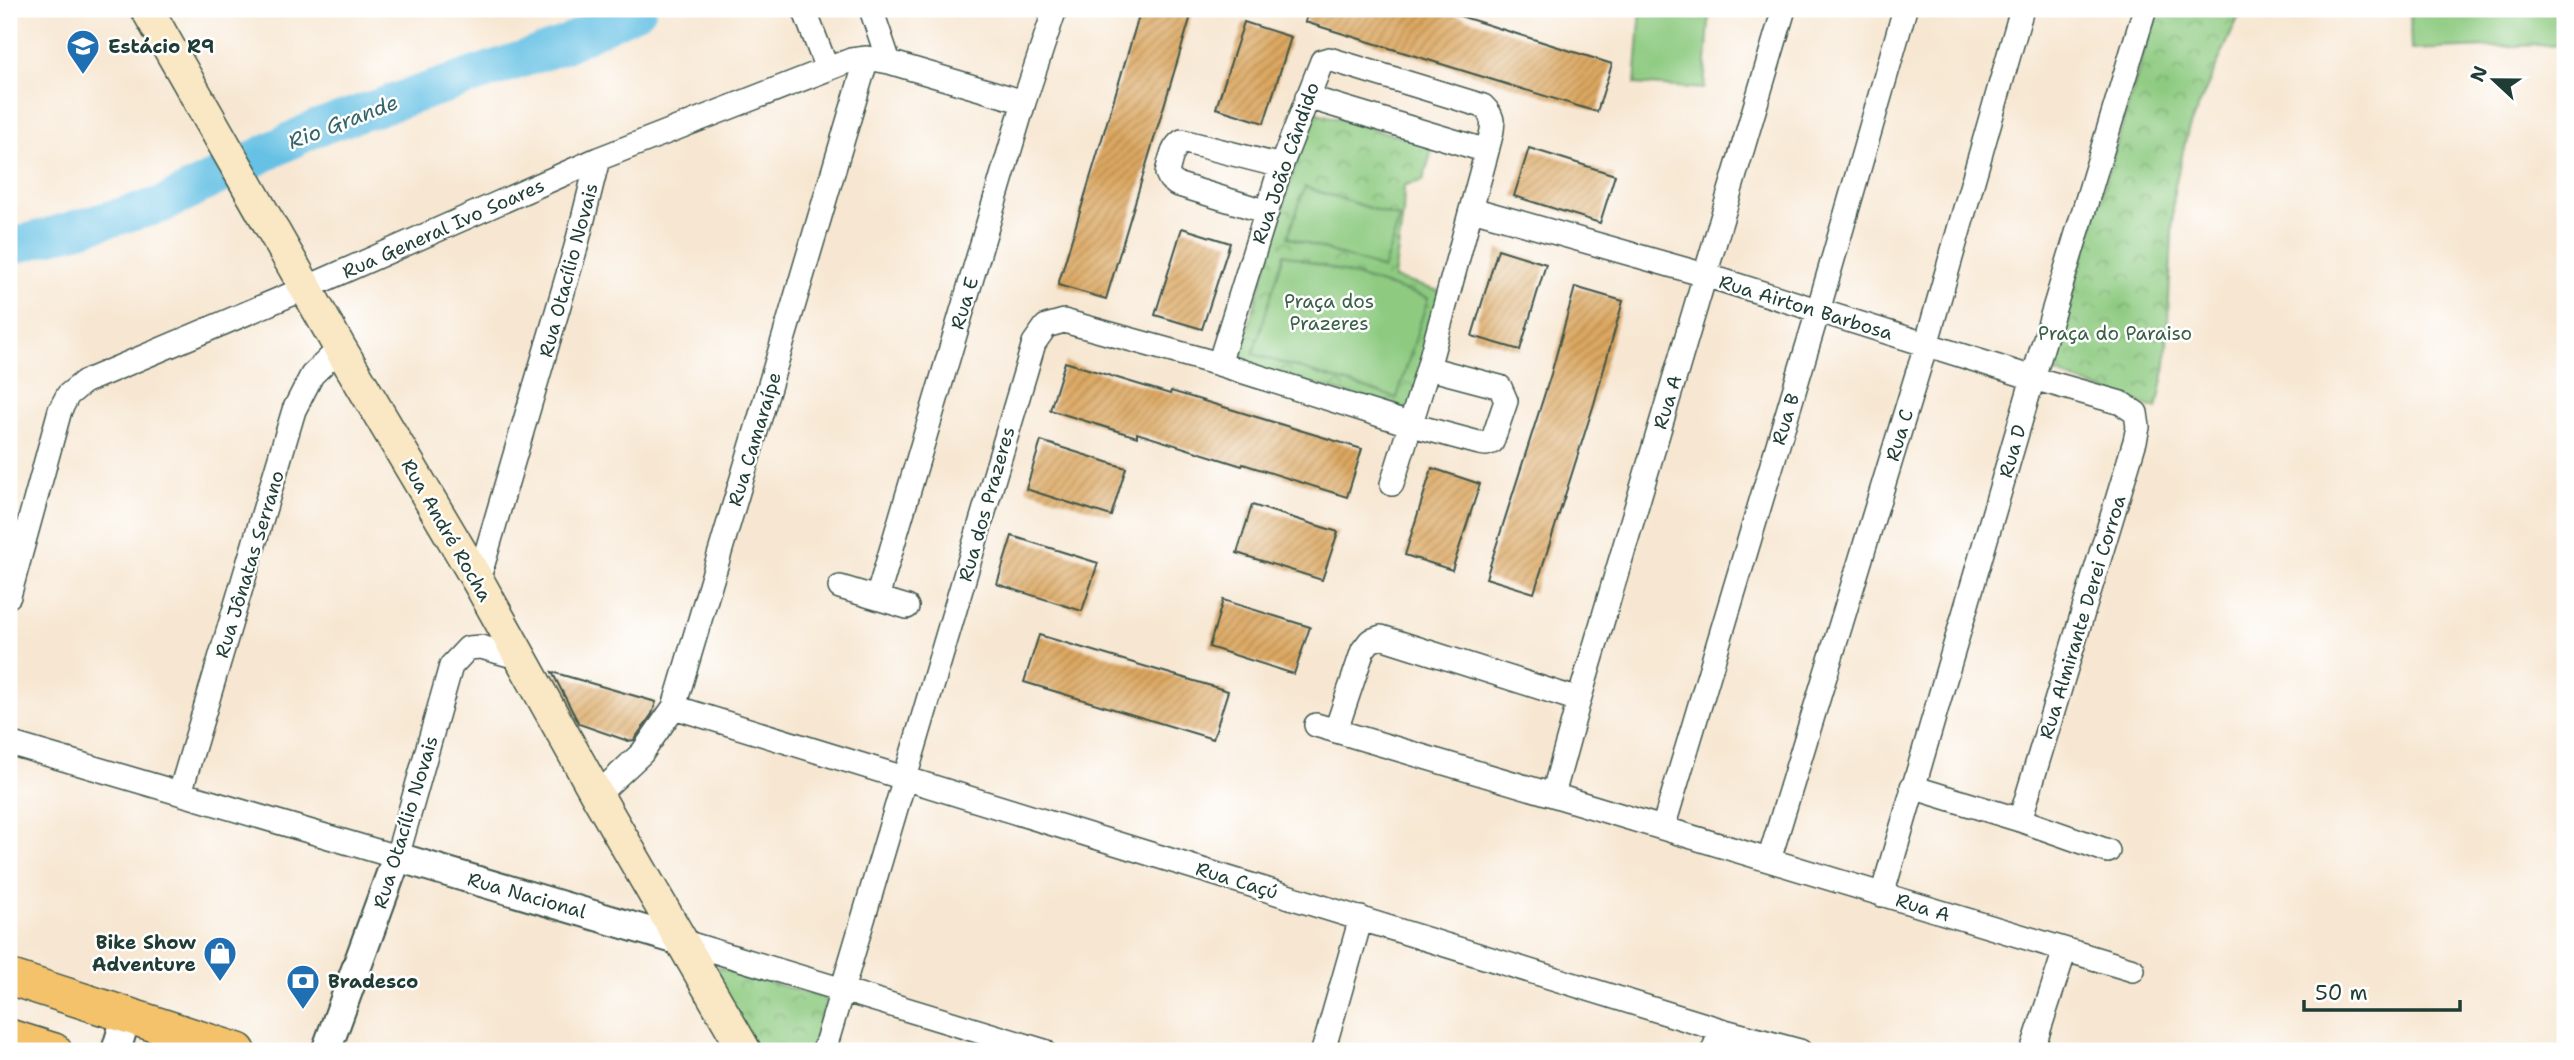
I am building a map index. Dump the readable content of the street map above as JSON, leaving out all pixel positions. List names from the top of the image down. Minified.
{"streets":{"main road":["Rua André Rocha"],"street":["Rua João Cândido","Rua General Ivo Soares","Rua Otacílio Novais","Rua E","Rua Airton Barbosa","Rua A","Rua B","Rua C","Rua Camaraípe","Rua D","Rua dos Prazeres","Rua Jônatas Serrano","Rua Almirante Derei Corroa","Rua Caçú","Rua Nacional"]},"crossings":[["Rua João Cândido","Rua dos Prazeres"],["Rua General Ivo Soares","Rua Otacílio Novais"],["Rua General Ivo Soares","Rua Camaraípe"],["Rua General Ivo Soares","Rua André Rocha"],["Rua Otacílio Novais","Rua André Rocha"],["Rua Otacílio Novais","Rua Nacional"],["Rua Airton Barbosa","Rua A"],["Rua Airton Barbosa","Rua B"],["Rua Airton Barbosa","Rua C"],["Rua Airton Barbosa","Rua D"],["Rua Airton Barbosa","Rua Almirante Derei Corroa"],["Rua A","Rua B"],["Rua A","Rua C"],["Rua A","Rua D"],["Rua Camaraípe","Rua André Rocha"],["Rua Camaraípe","Rua Caçú"],["Rua dos Prazeres","Rua Caçú"],["Rua dos Prazeres","Rua Nacional"],["Rua André Rocha","Rua Jônatas Serrano"],["Rua André Rocha","Rua Nacional"],["Rua Jônatas Serrano","Rua Nacional"]],"water":["Rio Grande"],"parks":["Praça dos Prazeres","Praça do Paraiso"],"places":{"school or university":["Estácio R9"],"shop":["Bike Show Adventure"],"bank":["Bradesco"]},"scale_bar":"50 m","north":"left"}
